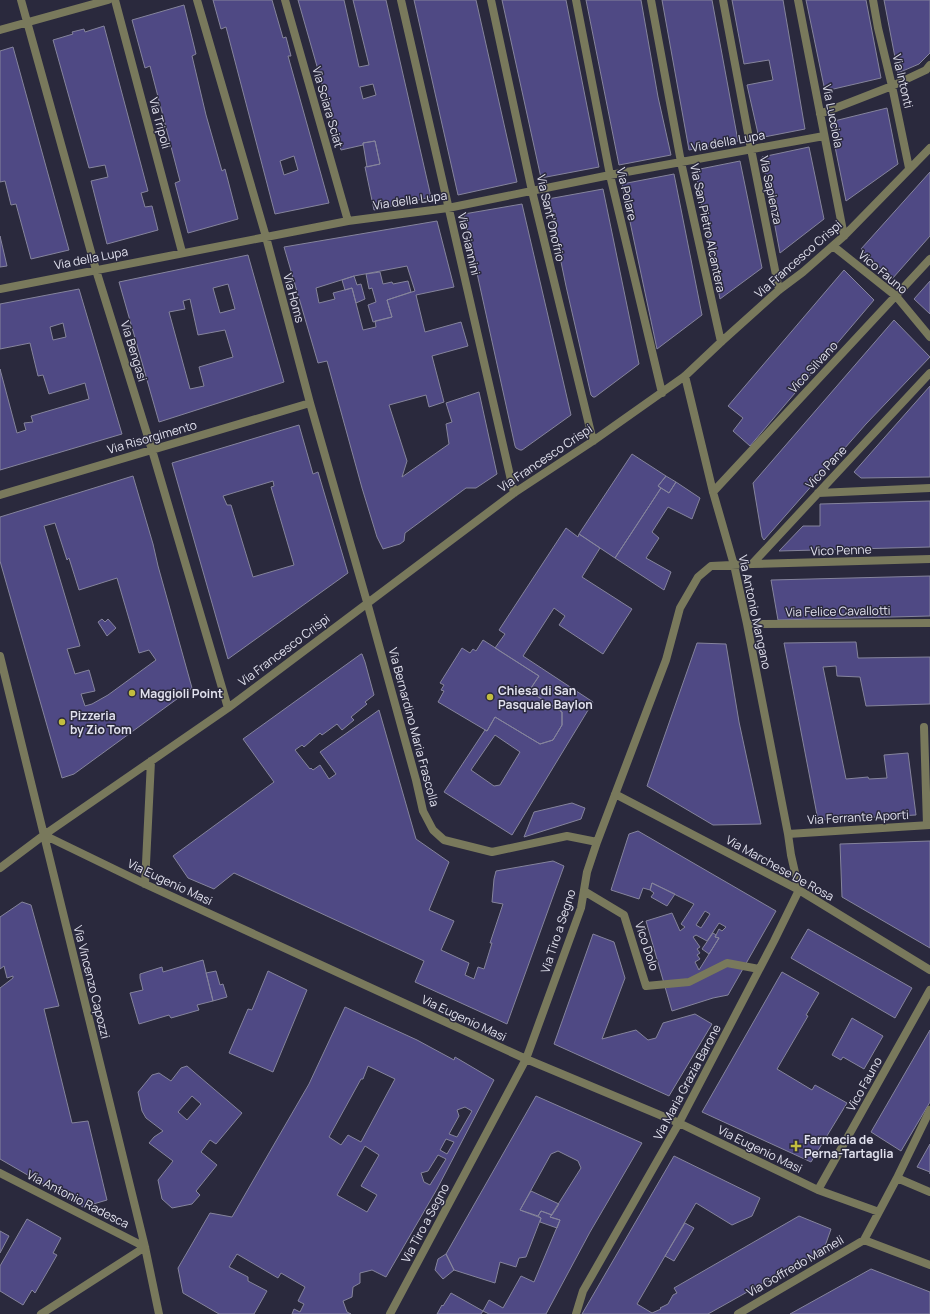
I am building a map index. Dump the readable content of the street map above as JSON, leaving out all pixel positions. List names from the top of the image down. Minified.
{"streets":{"street":["Via Intonti","Via Sciara Sciat","Via Lucciola","Via Tripoli","Via della Lupa","Via Sapienza","Via Polare","Via Sant'Onofrio","Via San Pietro Alcantera","Via Giannini","Via Francesco Crispi","Vico Fauno","Via Homs","Via Bengasi","Vico Silvano","Via Risorgimento","Vico Pane","Vico Penne","Via Felice Cavallotti","Via Antonio Mangano","Via Bernardino Maria Frascolla","Via Ferrante Aporti","Via Marchese De Rosa","Via Eugenio Masi","Via Tiro a Segno","Vico Dolo","Via Vincenzo Capozzi","Via Maria Grazia Barone","Via Antonio Radesca","Via Goffredo Mameli"]},"crossings":[["Via Intonti","Via Francesco Crispi"],["Via Sciara Sciat","Via della Lupa"],["Via Lucciola","Via della Lupa"],["Via Lucciola","Via Francesco Crispi"],["Via Tripoli","Via della Lupa"],["Via della Lupa","Via Sapienza"],["Via della Lupa","Via Polare"],["Via della Lupa","Via Sant'Onofrio"],["Via della Lupa","Via San Pietro Alcantera"],["Via della Lupa","Via Giannini"],["Via della Lupa","Via Homs"],["Via della Lupa","Via Bengasi"],["Via Sapienza","Via Francesco Crispi"],["Via Polare","Via Francesco Crispi"],["Via Sant'Onofrio","Via Francesco Crispi"],["Via San Pietro Alcantera","Via Francesco Crispi"],["Via Giannini","Via Francesco Crispi"],["Via Francesco Crispi","Vico Fauno"],["Via Francesco Crispi","Via Homs"],["Via Francesco Crispi","Via Bengasi"],["Via Francesco Crispi","Via Antonio Mangano"],["Via Francesco Crispi","Via Bernardino Maria Frascolla"],["Via Francesco Crispi","Via Eugenio Masi"],["Via Francesco Crispi","Via Vincenzo Capozzi"],["Vico Fauno","Vico Silvano"],["Vico Fauno","Via Eugenio Masi"],["Via Homs","Via Risorgimento"],["Via Homs","Via Bernardino Maria Frascolla"],["Via Bengasi","Via Risorgimento"],["Vico Silvano","Via Antonio Mangano"],["Vico Pane","Vico Penne"],["Via Felice Cavallotti","Via Antonio Mangano"],["Via Antonio Mangano","Via Ferrante Aporti"],["Via Antonio Mangano","Via Marchese De Rosa"],["Via Antonio Mangano","Via Tiro a Segno"],["Via Antonio Mangano","Via Maria Grazia Barone"],["Via Bernardino Maria Frascolla","Via Tiro a Segno"],["Via Marchese De Rosa","Via Tiro a Segno"],["Via Marchese De Rosa","Via Maria Grazia Barone"],["Via Eugenio Masi","Via Tiro a Segno"],["Via Eugenio Masi","Via Vincenzo Capozzi"],["Via Eugenio Masi","Via Maria Grazia Barone"],["Via Tiro a Segno","Vico Dolo"],["Vico Dolo","Via Maria Grazia Barone"],["Via Vincenzo Capozzi","Via Antonio Radesca"]],"places":{"other":["Maggioli Point","Chiesa di San Pasquale Baylon","Pizzeria by Zio Tom"],"health":["Farmacia de Perna-Tartaglia"]}}
